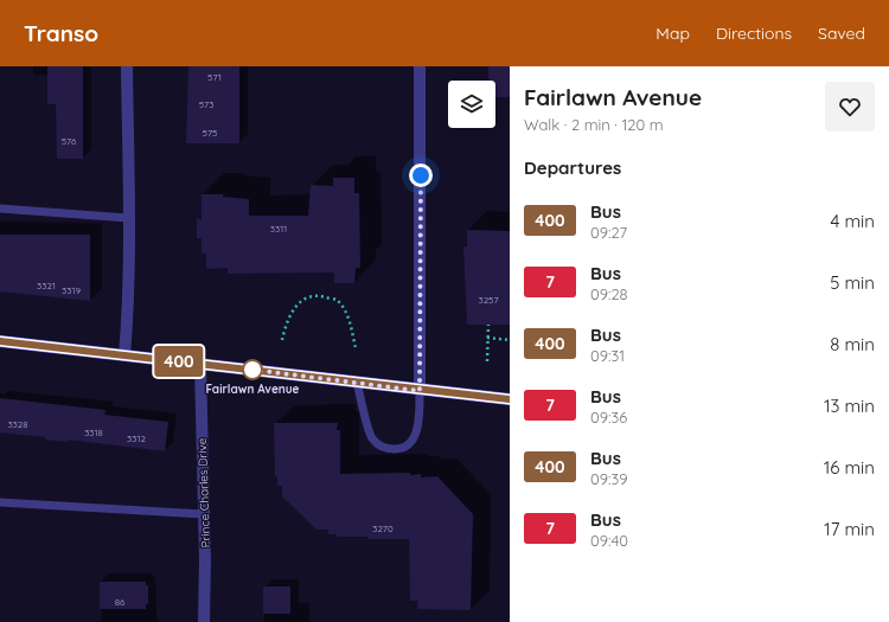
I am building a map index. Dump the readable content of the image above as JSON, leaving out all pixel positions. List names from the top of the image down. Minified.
{"streets":{"street":["Prince Charles Drive"]},"places":["Fairlawn Avenue"],"lines":["bus line 400"],"house_numbers":["571","573","575","576","3311","3321","3319","3257","3328","3318","3312","3270","86"],"page":{"header":"Transo","nav":["Map","Directions","Saved"],"on_map":"400","heading":[["Fairlawn Avenue","Walk · 2 min · 120 m"],"Departures"],"list":[{"mark":"400","name":"Bus","note":"09:27","value":"4 min"},{"mark":"7","name":"Bus","note":"09:28","value":"5 min"},{"mark":"400","name":"Bus","note":"09:31","value":"8 min"},{"mark":"7","name":"Bus","note":"09:36","value":"13 min"},{"mark":"400","name":"Bus","note":"09:39","value":"16 min"},{"mark":"7","name":"Bus","note":"09:40","value":"17 min"}]}}
